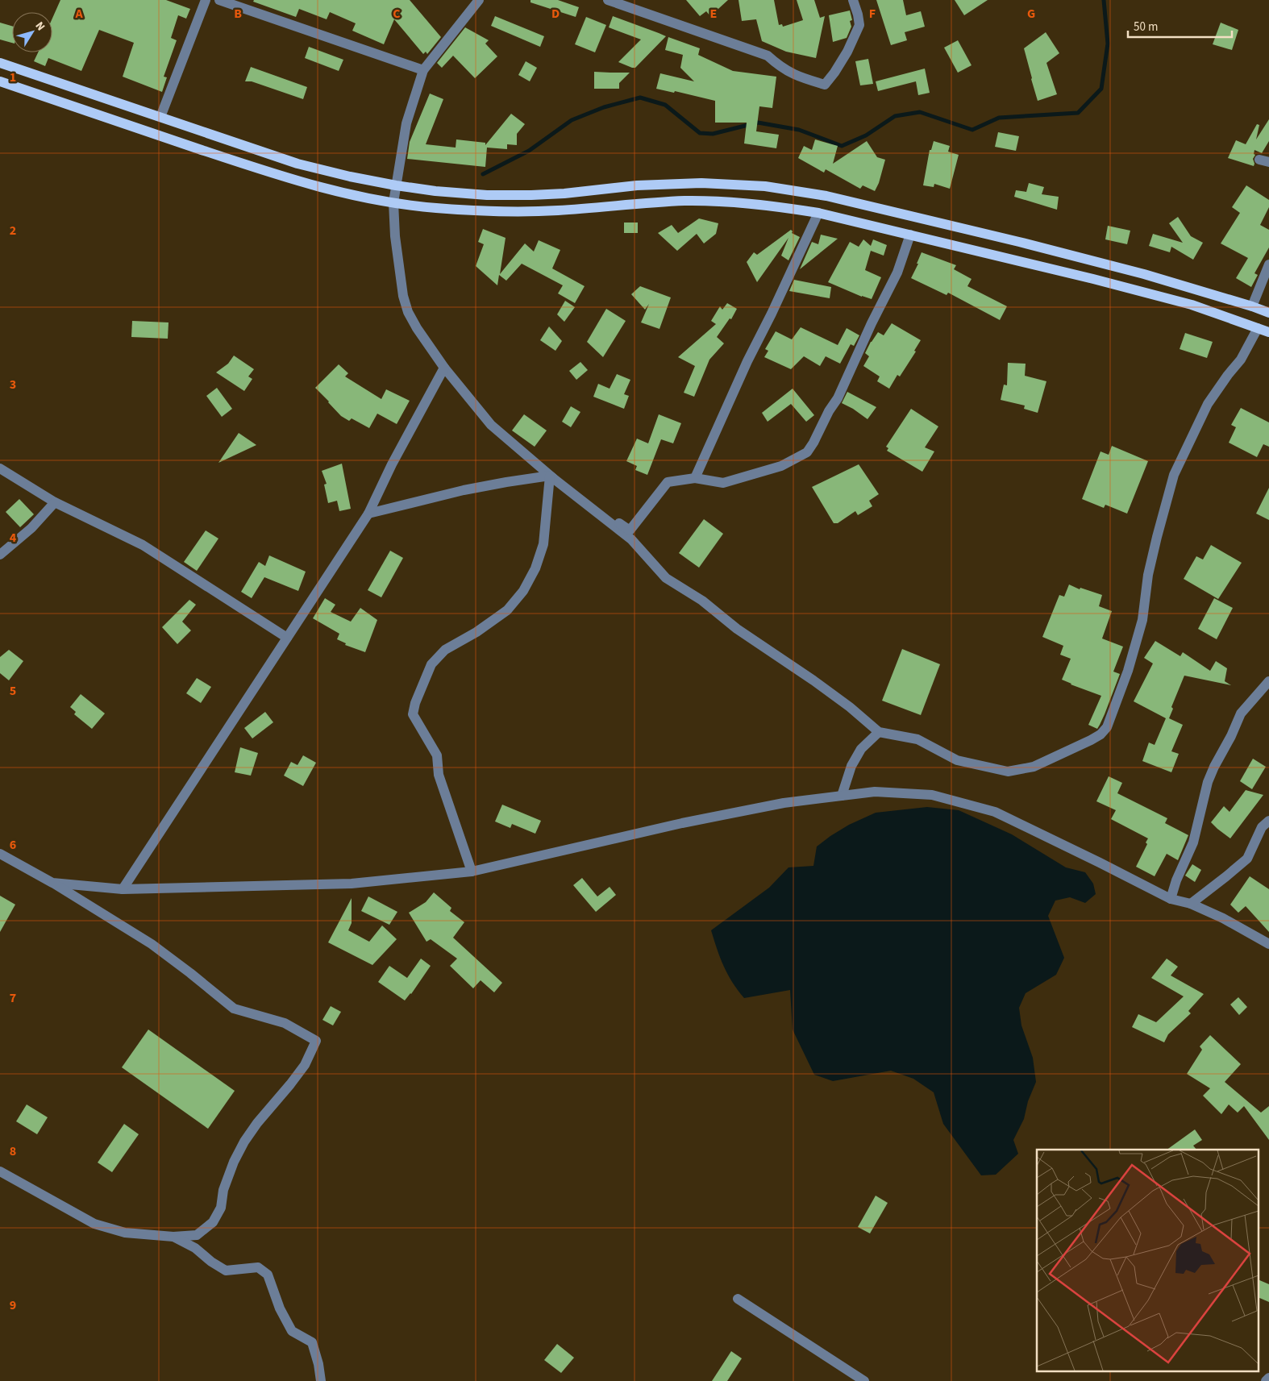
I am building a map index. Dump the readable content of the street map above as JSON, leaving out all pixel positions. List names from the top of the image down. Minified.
{"scale_bar":"50 m","north":"top right","grid":{"columns":["A","B","C","D","E","F","G"],"rows":["1","2","3","4","5","6","7","8","9"]}}
